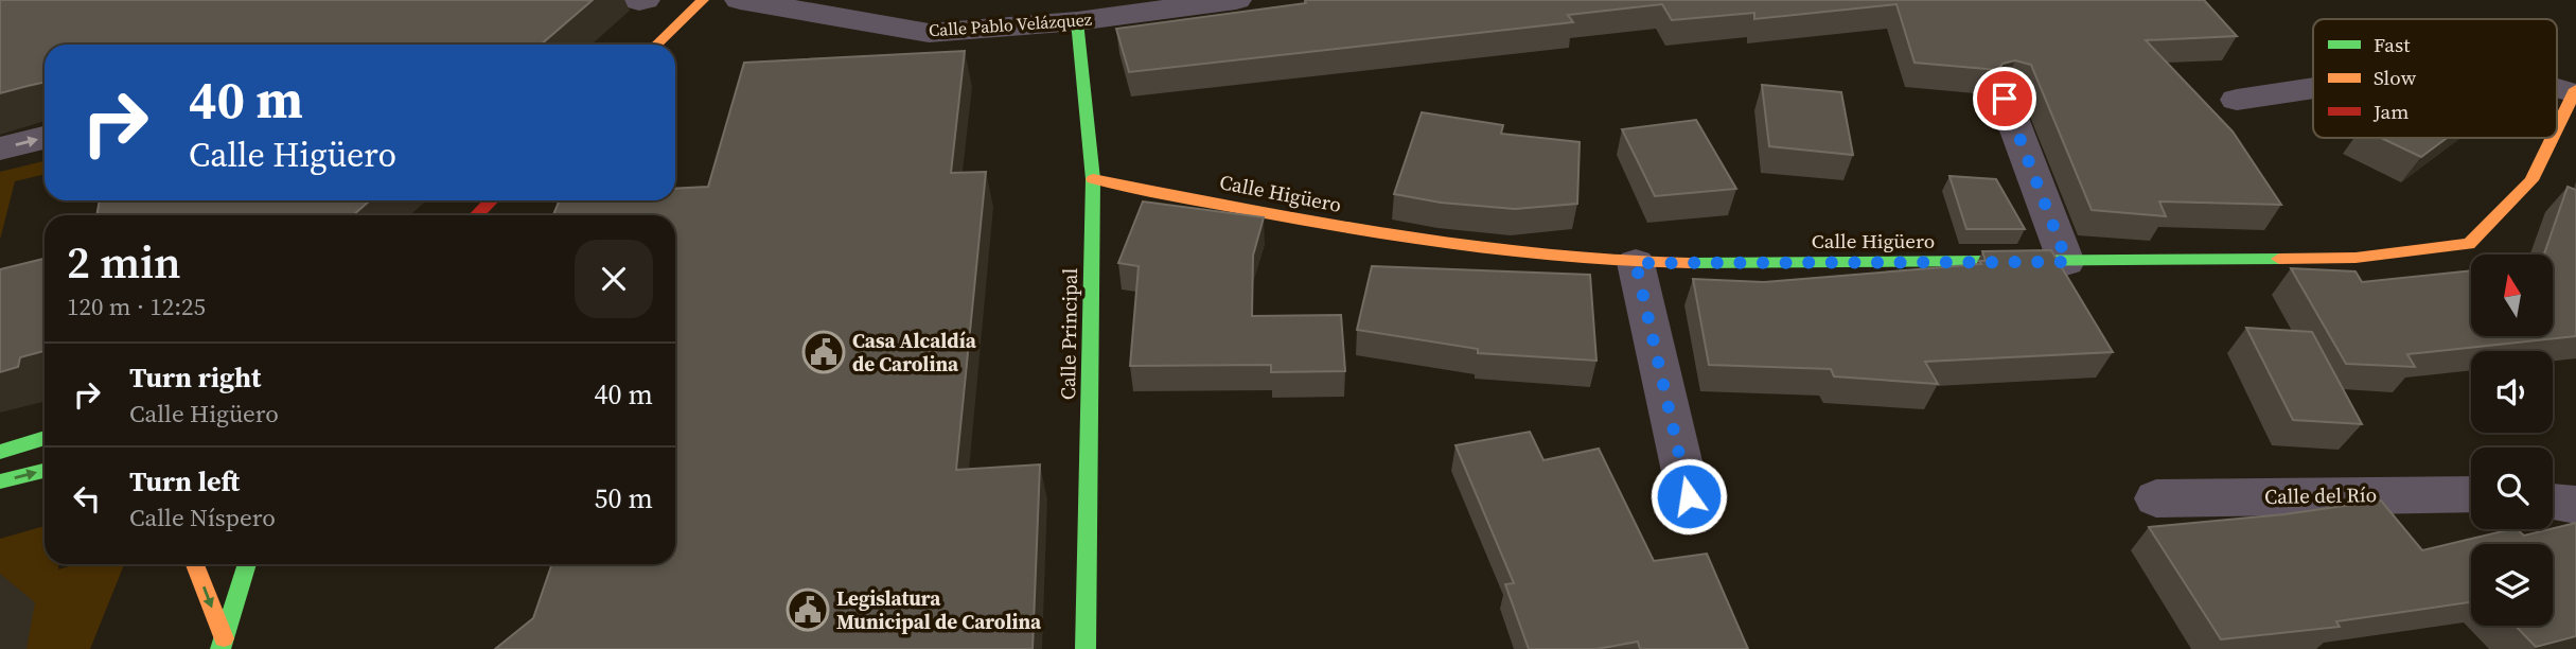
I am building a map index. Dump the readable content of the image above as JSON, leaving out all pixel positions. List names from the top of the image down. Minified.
{"streets":{"street":["Calle Pablo Velázquez","Calle Higüero","Calle Principal","Calle del Río"]},"crossings":[["Calle Pablo Velázquez","Calle Principal"],["Calle Higüero","Calle Principal"]],"places":{"public building":["Casa Alcaldía de Carolina","Legislatura Municipal de Carolina"]},"legend":["Fast","Slow","Jam"],"north":"top","page":{"turn":["40 m","Calle Higüero"],"heading":["2 min","120 m · 12:25"],"list":[{"name":"Turn right","note":"Calle Higüero","value":"40 m"},{"name":"Turn left","note":"Calle Níspero","value":"50 m"}]}}
